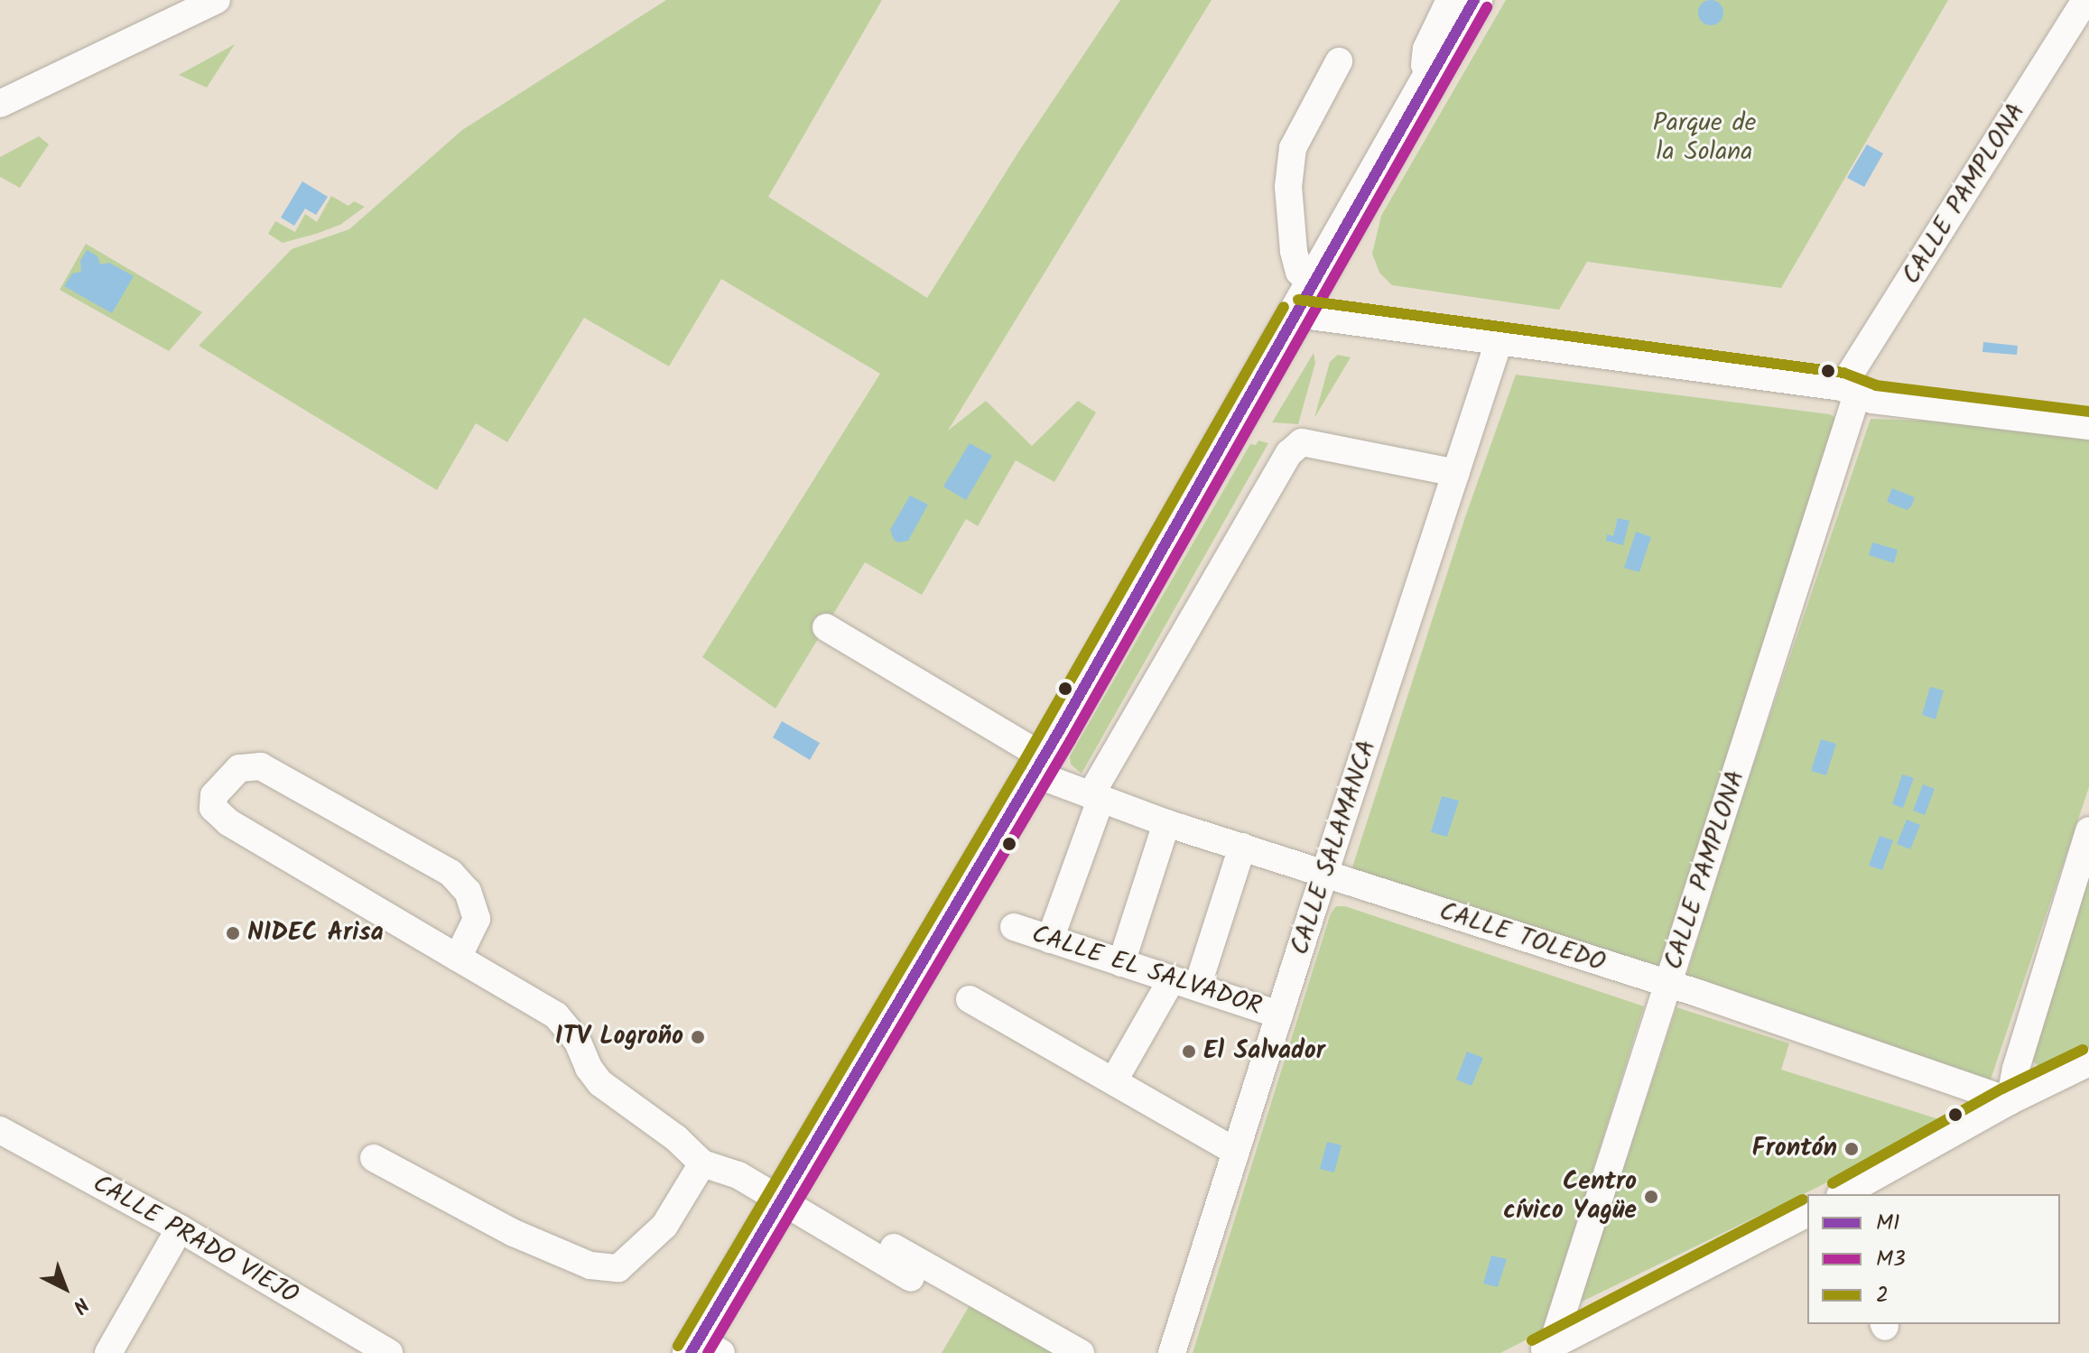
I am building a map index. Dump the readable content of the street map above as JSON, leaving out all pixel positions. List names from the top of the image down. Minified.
{"streets":{"street":["CALLE PAMPLONA","CALLE SALAMANCA","CALLE TOLEDO","CALLE EL SALVADOR","CALLE PRADO VIEJO"]},"crossings":[["CALLE PAMPLONA","CALLE TOLEDO"],["CALLE SALAMANCA","CALLE TOLEDO"],["CALLE SALAMANCA","CALLE EL SALVADOR"]],"parks":["Parque de la Solana"],"places":["NIDEC Arisa","ITV Logroño","El Salvador","Frontón","Centro cívico Yagüe"],"lines":["transit line M1","transit line M3","transit line 2"],"legend":["M1","M3","2"],"north":"bottom right"}
